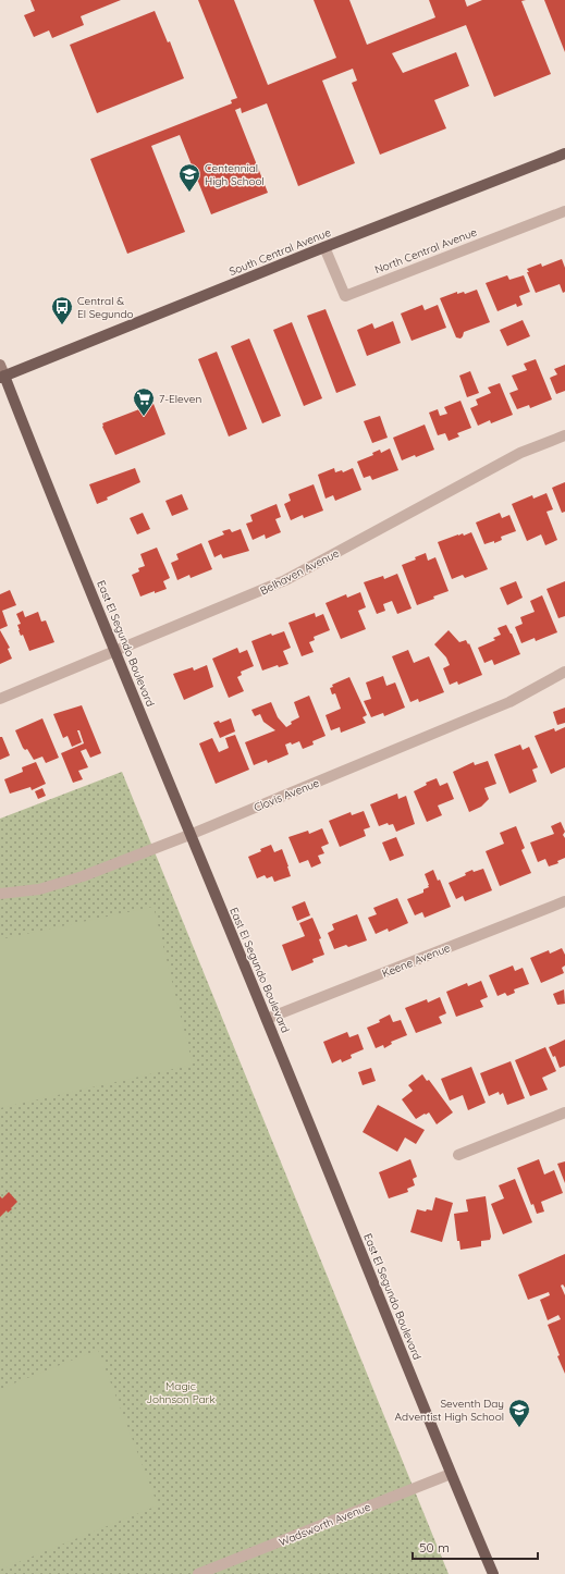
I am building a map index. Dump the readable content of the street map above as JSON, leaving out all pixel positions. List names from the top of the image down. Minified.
{"streets":{"main road":["South Central Avenue","East El Segundo Boulevard"],"street":["North Central Avenue","Belhaven Avenue","Clovis Avenue","Keene Avenue","Wadsworth Avenue"]},"crossings":[["North Central Avenue","South Central Avenue"],["South Central Avenue","East El Segundo Boulevard"],["Belhaven Avenue","East El Segundo Boulevard"],["East El Segundo Boulevard","Clovis Avenue"],["East El Segundo Boulevard","Keene Avenue"],["East El Segundo Boulevard","Wadsworth Avenue"]],"parks":["Magic Johnson Park"],"places":{"school or university":["Centennial High School","Seventh Day Adventist High School"],"bus stop":["Central & El Segundo"],"supermarket":["7-Eleven"]},"scale_bar":"50 m"}
